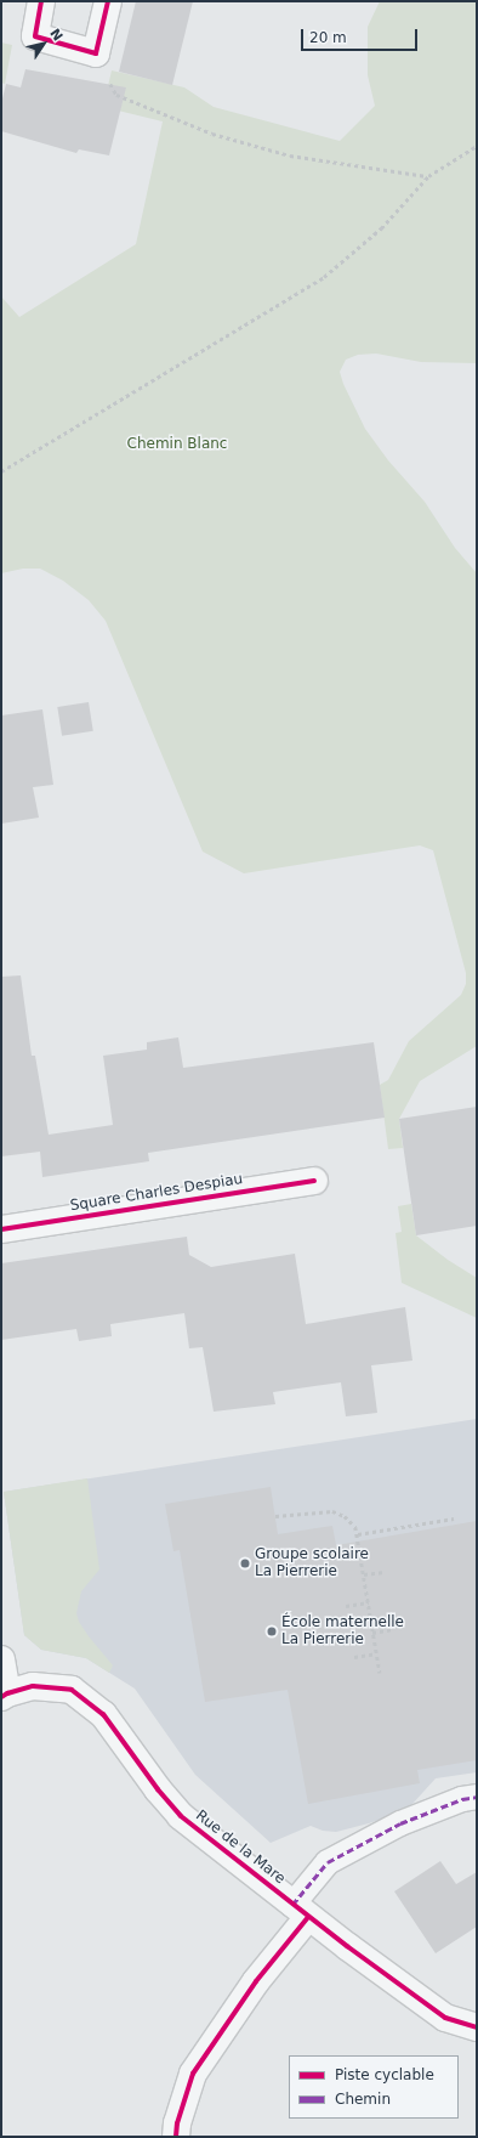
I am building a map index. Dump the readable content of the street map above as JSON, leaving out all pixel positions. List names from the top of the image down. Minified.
{"streets":{"street":["Square Charles Despiau","Rue de la Mare"]},"parks":["Chemin Blanc"],"places":["Groupe scolaire La Pierrerie","École maternelle La Pierrerie"],"legend":["Piste cyclable","Chemin"],"scale_bar":"20 m","north":"top right"}
